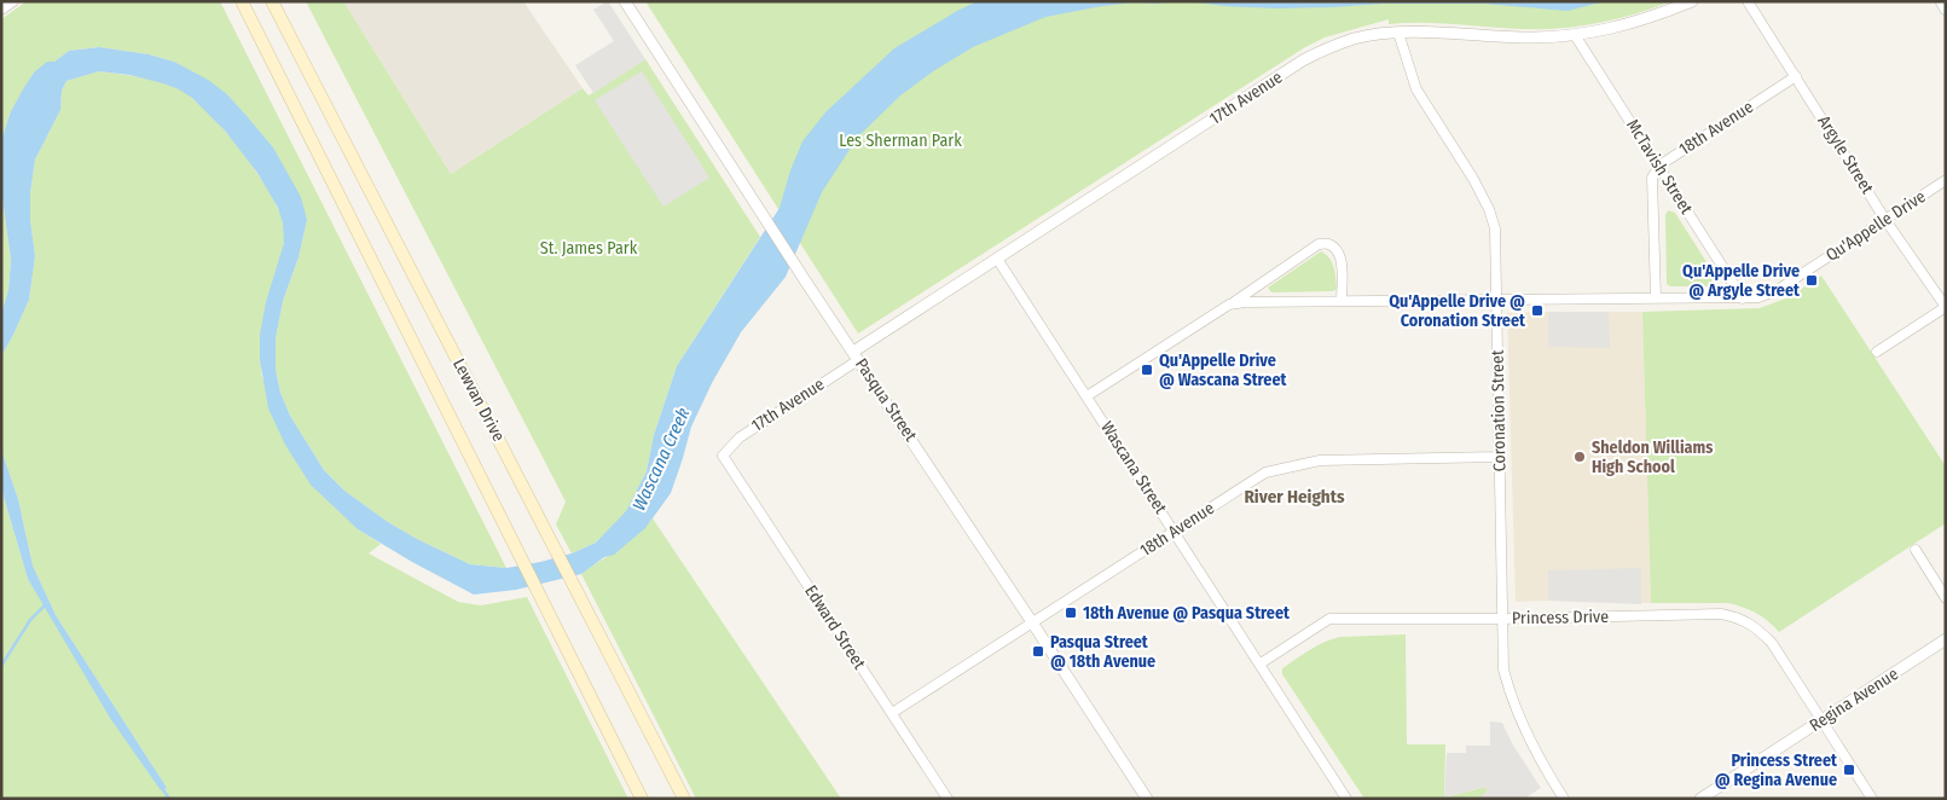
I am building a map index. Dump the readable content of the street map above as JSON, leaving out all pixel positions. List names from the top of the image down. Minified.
{"streets":{"main road":["Lewvan Drive"],"street":["17th Avenue","18th Avenue","Argyle Street","McTavish Street","Qu'Appelle Drive","Pasqua Street","Coronation Street","Wascana Street","Princess Drive","Edward Street","Regina Avenue"]},"crossings":[["17th Avenue","McTavish Street"],["17th Avenue","Pasqua Street"],["17th Avenue","Coronation Street"],["17th Avenue","Wascana Street"],["17th Avenue","Edward Street"],["18th Avenue","Argyle Street"],["18th Avenue","McTavish Street"],["18th Avenue","Pasqua Street"],["18th Avenue","Coronation Street"],["18th Avenue","Wascana Street"],["18th Avenue","Edward Street"],["Argyle Street","Qu'Appelle Drive"],["McTavish Street","Qu'Appelle Drive"],["Qu'Appelle Drive","Coronation Street"],["Qu'Appelle Drive","Wascana Street"],["Coronation Street","Princess Drive"],["Wascana Street","Princess Drive"],["Princess Drive","Regina Avenue"]],"districts":["River Heights"],"water":["Wascana Creek"],"parks":["Les Sherman Park","St. James Park"],"places":{"transit":["Qu'Appelle Drive @ Argyle Street","Qu'Appelle Drive @ Coronation Street","Qu'Appelle Drive @ Wascana Street","18th Avenue @ Pasqua Street","Pasqua Street @ 18th Avenue","Princess Street @ Regina Avenue"],"other":["Sheldon Williams High School"]}}
